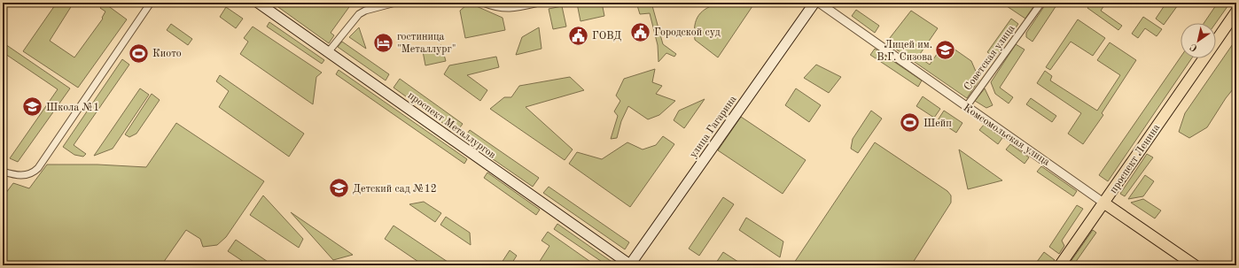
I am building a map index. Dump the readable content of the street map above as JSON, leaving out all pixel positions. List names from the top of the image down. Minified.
{"streets":{"main road":["проспект Металлургов","улица Гагарина","Комсомольская улица","проспект Ленина"],"street":["Советская улица"]},"crossings":[["Советская улица","Комсомольская улица"],["проспект Металлургов","улица Гагарина"],["Комсомольская улица","проспект Ленина"]],"places":{"public building":["Городской суд","ГОВД"],"hotel":["гостиница \"Металлург\""],"school or university":["Лицей им. В.Г. Сизова","Школа №1","Детский сад №12"],"sports":["Киото","Шейп"]},"north":"bottom left"}
